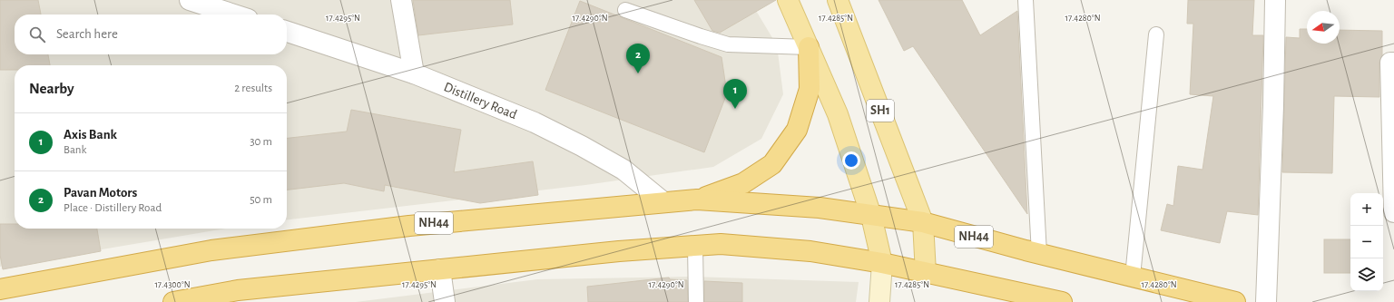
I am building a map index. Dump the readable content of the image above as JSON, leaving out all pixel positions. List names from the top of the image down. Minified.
{"streets":{"highway":["NH44"],"main road":["SH1"],"street":["Distillery Road"]},"crossings":[["Distillery Road","NH44"],["SH1","NH44"]],"north":"left","page":{"search":"Search here","pins":["2","1"],"heading":["Nearby","2 results"],"list":[{"mark":"1","name":"Axis Bank","note":"Bank","value":"30 m"},{"mark":"2","name":"Pavan Motors","note":"Place · Distillery Road","value":"50 m"}],"map_buttons":["+","−"]},"coordinates":["17.4295°N","17.4290°N","17.4285°N","17.4280°N","17.4300°N"]}
